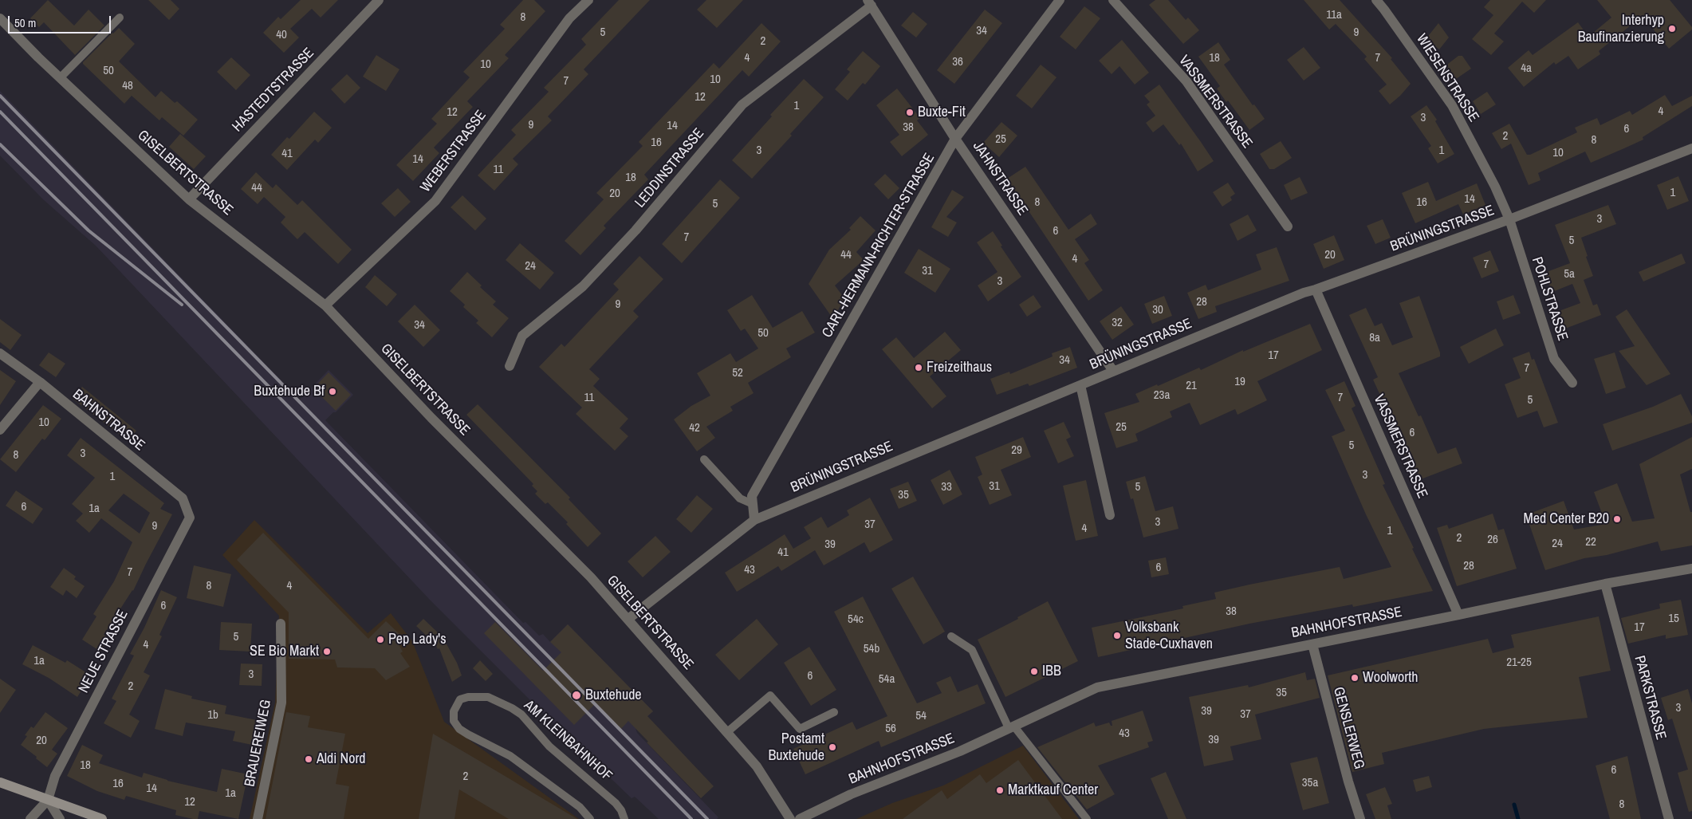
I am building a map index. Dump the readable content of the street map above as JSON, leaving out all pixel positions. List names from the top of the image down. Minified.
{"streets":{"street":["WIESENSTRASSE","HASTEDTSTRASSE","VASSMERSTRASSE","WEBERSTRASSE","LEDDINSTRASSE","GISELBERTSTRASSE","JAHNSTRASSE","BRÜNINGSTRASSE","CARL-HERMANN-RICHTER-STRASSE","POHLSTRASSE","BAHNSTRASSE","BAHNHOFSTRASSE","NEUE STRASSE","PARKSTRASSE","GENSLERWEG","BRAUEREIWEG"],"lane":["AM KLEINBAHNHOF"]},"crossings":[["WIESENSTRASSE","BRÜNINGSTRASSE"],["WIESENSTRASSE","POHLSTRASSE"],["HASTEDTSTRASSE","GISELBERTSTRASSE"],["VASSMERSTRASSE","BRÜNINGSTRASSE"],["VASSMERSTRASSE","BAHNHOFSTRASSE"],["WEBERSTRASSE","GISELBERTSTRASSE"],["LEDDINSTRASSE","JAHNSTRASSE"],["GISELBERTSTRASSE","BRÜNINGSTRASSE"],["JAHNSTRASSE","BRÜNINGSTRASSE"],["JAHNSTRASSE","CARL-HERMANN-RICHTER-STRASSE"],["BRÜNINGSTRASSE","CARL-HERMANN-RICHTER-STRASSE"],["BRÜNINGSTRASSE","POHLSTRASSE"],["BAHNSTRASSE","NEUE STRASSE"],["BAHNHOFSTRASSE","PARKSTRASSE"],["BAHNHOFSTRASSE","GENSLERWEG"]],"places":["Interhyp Baufinanzierung","Buxte-Fit","Freizeithaus","Buxtehude Bf","Med Center B20","Volksbank Stade-Cuxhaven","Pep Lady's","SE Bio Markt","IBB","Woolworth","Buxtehude","Postamt Buxtehude","Aldi Nord","Marktkauf Center"],"house_numbers":["11a","8","34","5","9","40","2","4","18","7","36","10","4a","50","10","7","48","12","1","4","12","3","9","14","38","6","2","25","8","16","3","1","10","41","14","11","18","44","1","20","14","8","16","5","3","6","7","5","44","20","4","7","24","31","5a","3","28","9","30","32","34","50","8a","17","34","7","52","19","21","23a","11","7","5","10","25","42","6","5","29","3","8","3","1","31","33","5","35","6","1a","3","37","9","4","1","2","26","22","24","39","41","28","6","43","7","8","4","6","38","15","54c","17","5","4","54b","1a","21-25","3","6","54a","2","35","3","39","37","1b","54","56","43","39","20","18","6","2","35a","16","14","1a","12","8"],"scale_bar":"50 m"}
